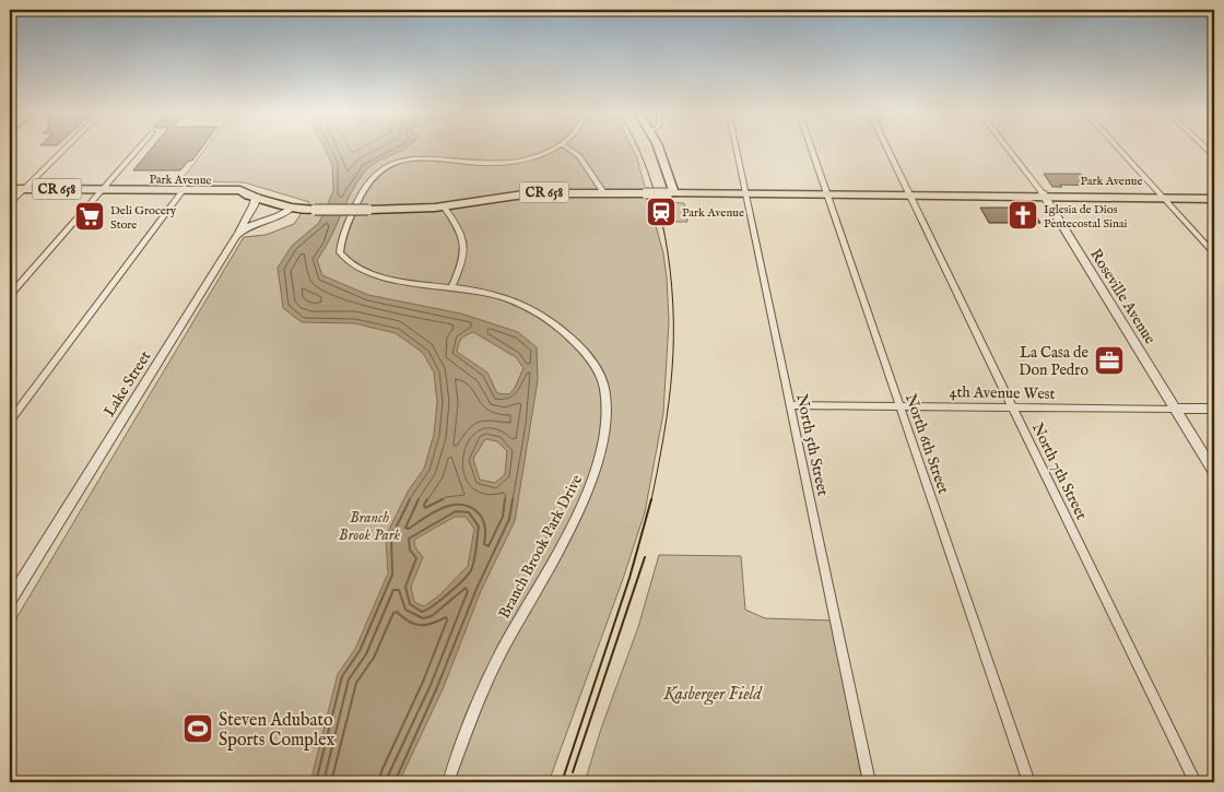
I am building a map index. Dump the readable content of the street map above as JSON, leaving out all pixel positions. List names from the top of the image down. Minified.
{"streets":{"main road":["Park Avenue","CR 658"],"street":["Roseville Avenue","Lake Street","4th Avenue West","North 6th Street","North 5th Street","North 7th Street","Branch Brook Park Drive"]},"crossings":[["Park Avenue","Roseville Avenue"],["Park Avenue","Lake Street"],["Park Avenue","North 6th Street"],["Park Avenue","North 5th Street"],["Park Avenue","North 7th Street"],["Roseville Avenue","4th Avenue West"],["4th Avenue West","North 6th Street"],["4th Avenue West","North 5th Street"],["4th Avenue West","North 7th Street"]],"parks":["Branch Brook Park","Kasberger Field"],"places":{"station":["Park Avenue"],"church":["Iglesia de Dios Pentecostal Sinai"],"supermarket":["Deli Grocery Store"],"office":["La Casa de Don Pedro"],"sports":["Steven Adubato Sports Complex"]}}
